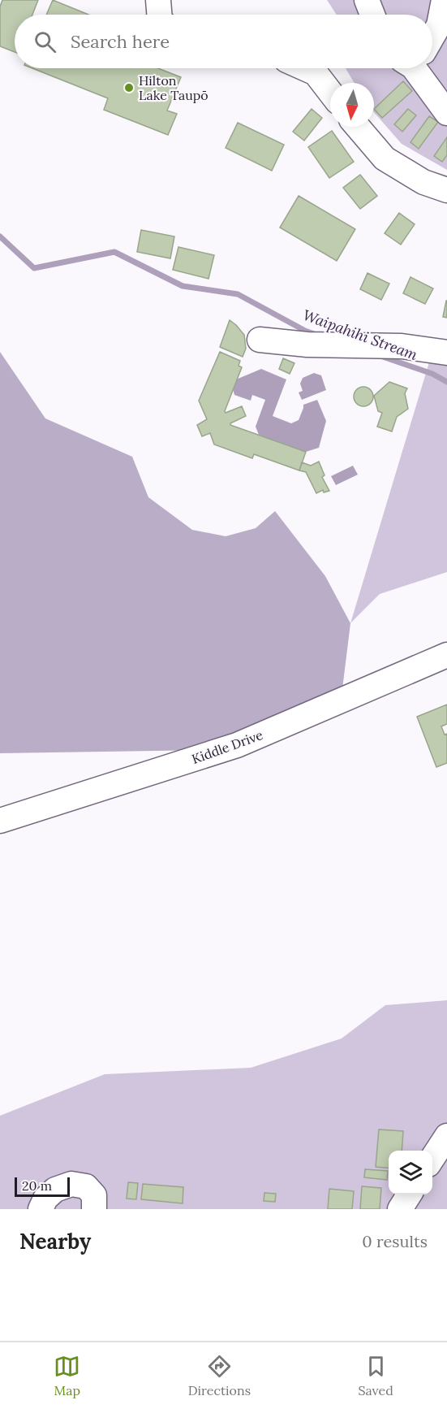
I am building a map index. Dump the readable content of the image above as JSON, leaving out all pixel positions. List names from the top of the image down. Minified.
{"streets":{"street":["Kiddle Drive"]},"water":["Waipahihi Stream"],"places":["Hilton Lake Taupō"],"scale_bar":"20 m","north":"bottom","page":{"search":"Search here","scale":"20 m","heading":["Nearby","0 results"],"nav":["Map","Directions","Saved"]}}
